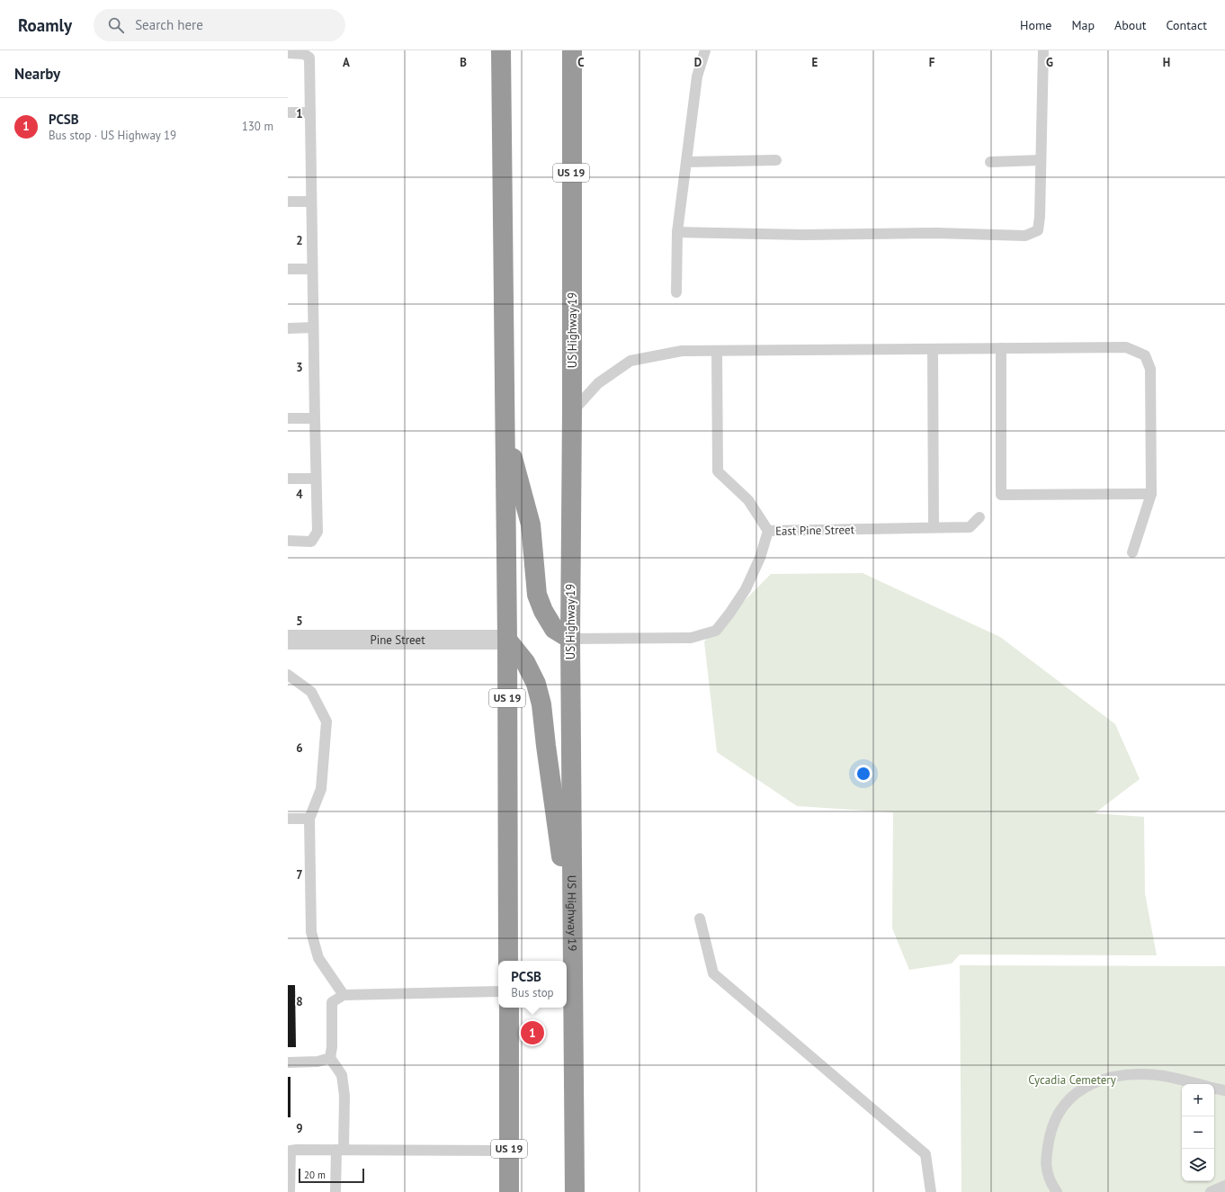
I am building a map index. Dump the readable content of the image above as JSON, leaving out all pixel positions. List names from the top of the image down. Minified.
{"streets":{"highway":["US 19","US Highway 19"],"street":["Pine Street"],"lane":["East Pine Street"]},"crossings":[["US 19","Pine Street"],["US Highway 19","East Pine Street"]],"parks":["Cycadia Cemetery"],"scale_bar":"20 m","page":{"header":"Roamly","search":"Search here","nav":["Home","Map","About","Contact"],"heading":"Nearby","list":[{"mark":"1","name":"PCSB","note":"Bus stop · US Highway 19","value":"130 m"}],"popup":["PCSB","Bus stop"],"pins":"1","map_buttons":["+","−"],"scale":"20 m"},"grid":{"columns":["A","B","C","D","E","F","G","H"],"rows":["1","2","3","4","5","6","7","8","9"]}}
